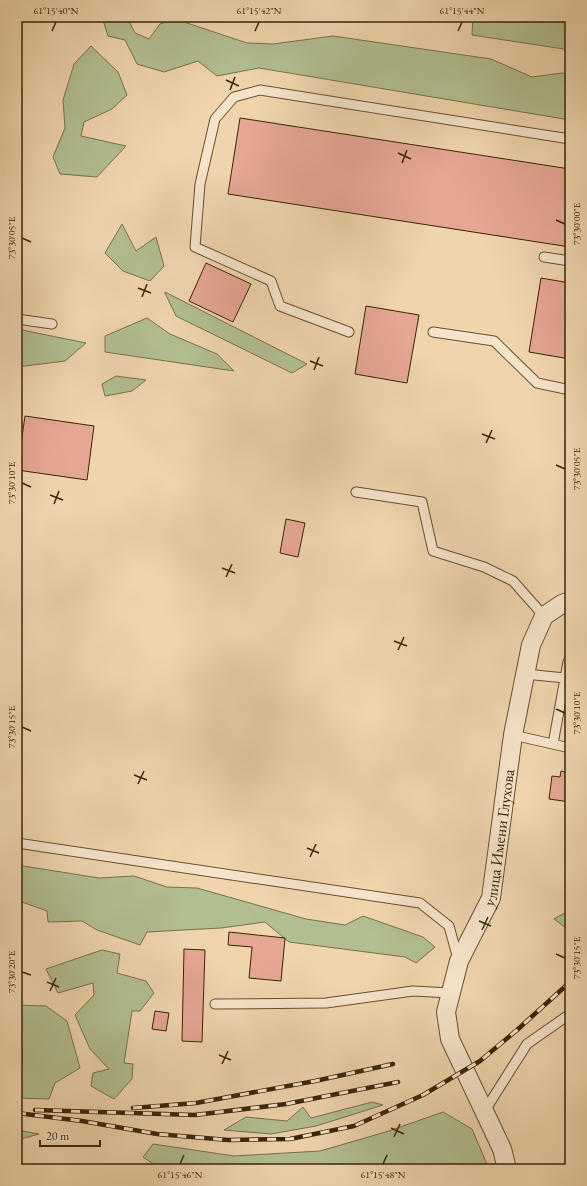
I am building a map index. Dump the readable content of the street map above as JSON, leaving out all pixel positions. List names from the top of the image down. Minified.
{"streets":{"street":["улица Имени Глухова"]},"scale_bar":"20 m","coordinates":["61°15'40\"N","61°15'42\"N","61°15'44\"N","73°30'00\"E","73°30'05\"E","73°30'10\"E","73°30'15\"E","73°30'20\"E","61°15'46\"N","61°15'48\"N"]}
